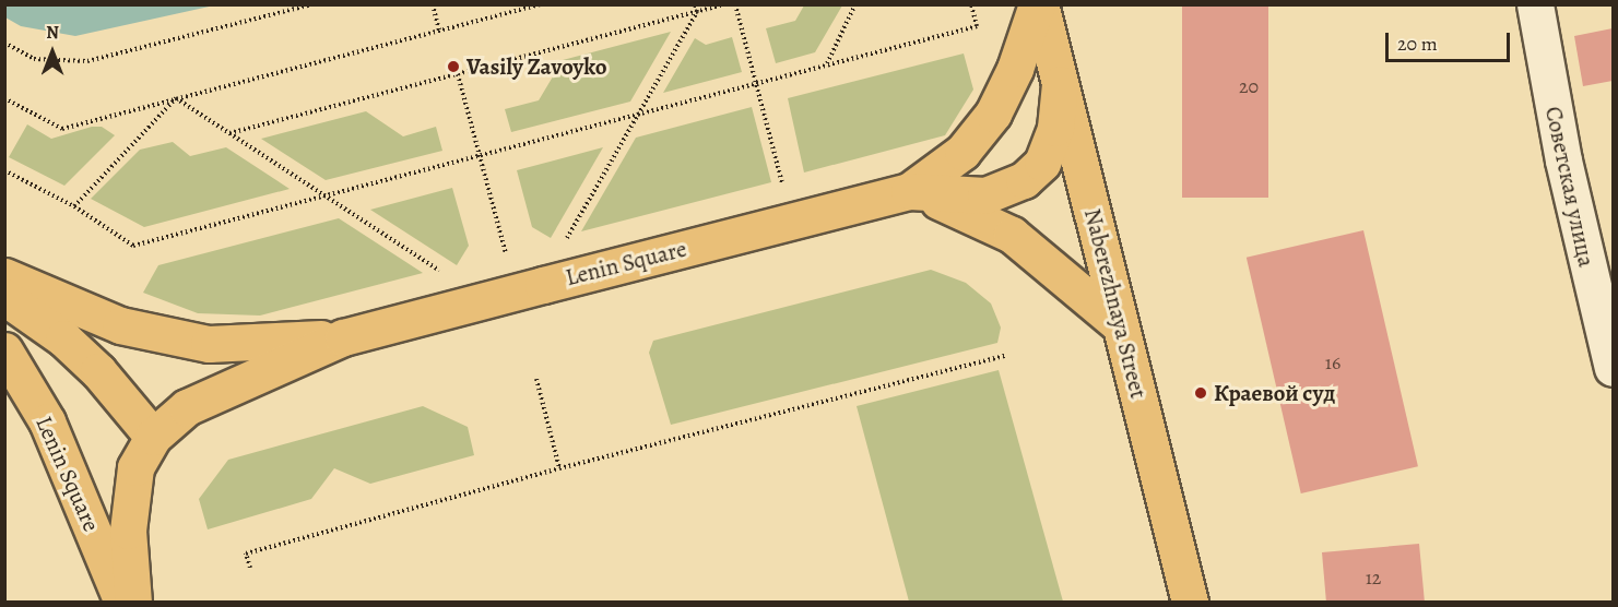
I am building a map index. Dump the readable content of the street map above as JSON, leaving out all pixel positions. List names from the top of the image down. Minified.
{"streets":{"main road":["Lenin Square","Naberezhnaya Street"],"street":["Советская улица"]},"places":["Vasily Zavoyko","Краевой суд"],"house_numbers":["20","16","12"],"scale_bar":"20 m","north":"top"}
